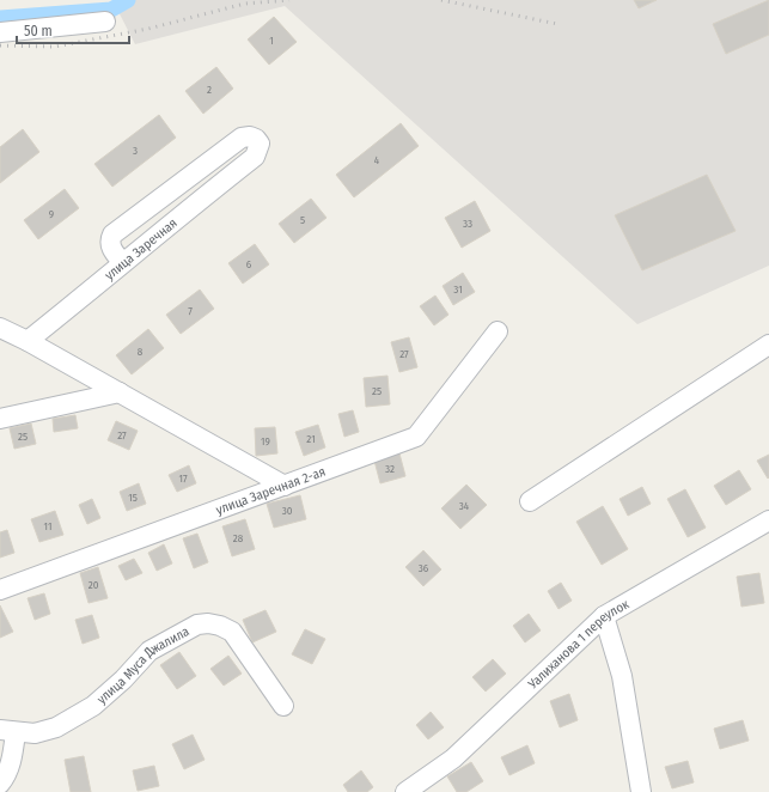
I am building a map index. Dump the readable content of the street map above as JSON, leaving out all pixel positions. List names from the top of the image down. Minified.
{"streets":{"street":["улица Заречная","улица Заречная 2-ая","Уалиханова 1 переулок","улица Муса Джалила"]},"house_numbers":["1","2","3","4","9","5","33","6","31","7","8","27","25","27","25","21","19","32","17","15","34","30","11","28","36","20"],"scale_bar":"50 m"}
